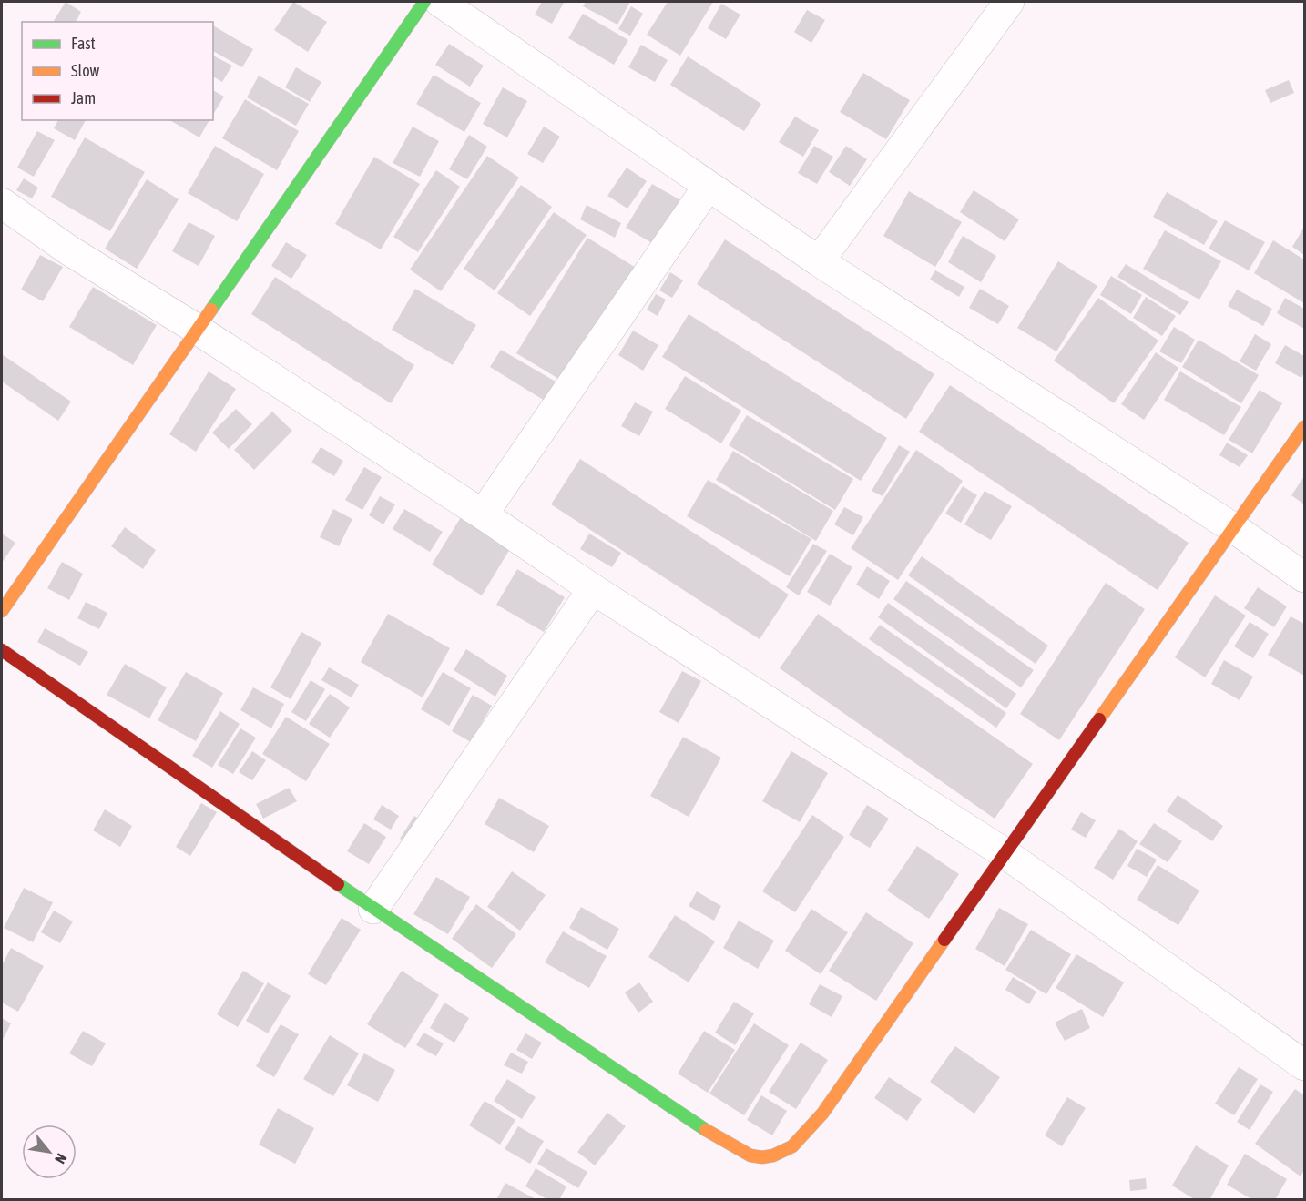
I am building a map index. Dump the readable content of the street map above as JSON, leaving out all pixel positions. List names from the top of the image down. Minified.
{"legend":["Fast","Slow","Jam"],"north":"bottom right"}
